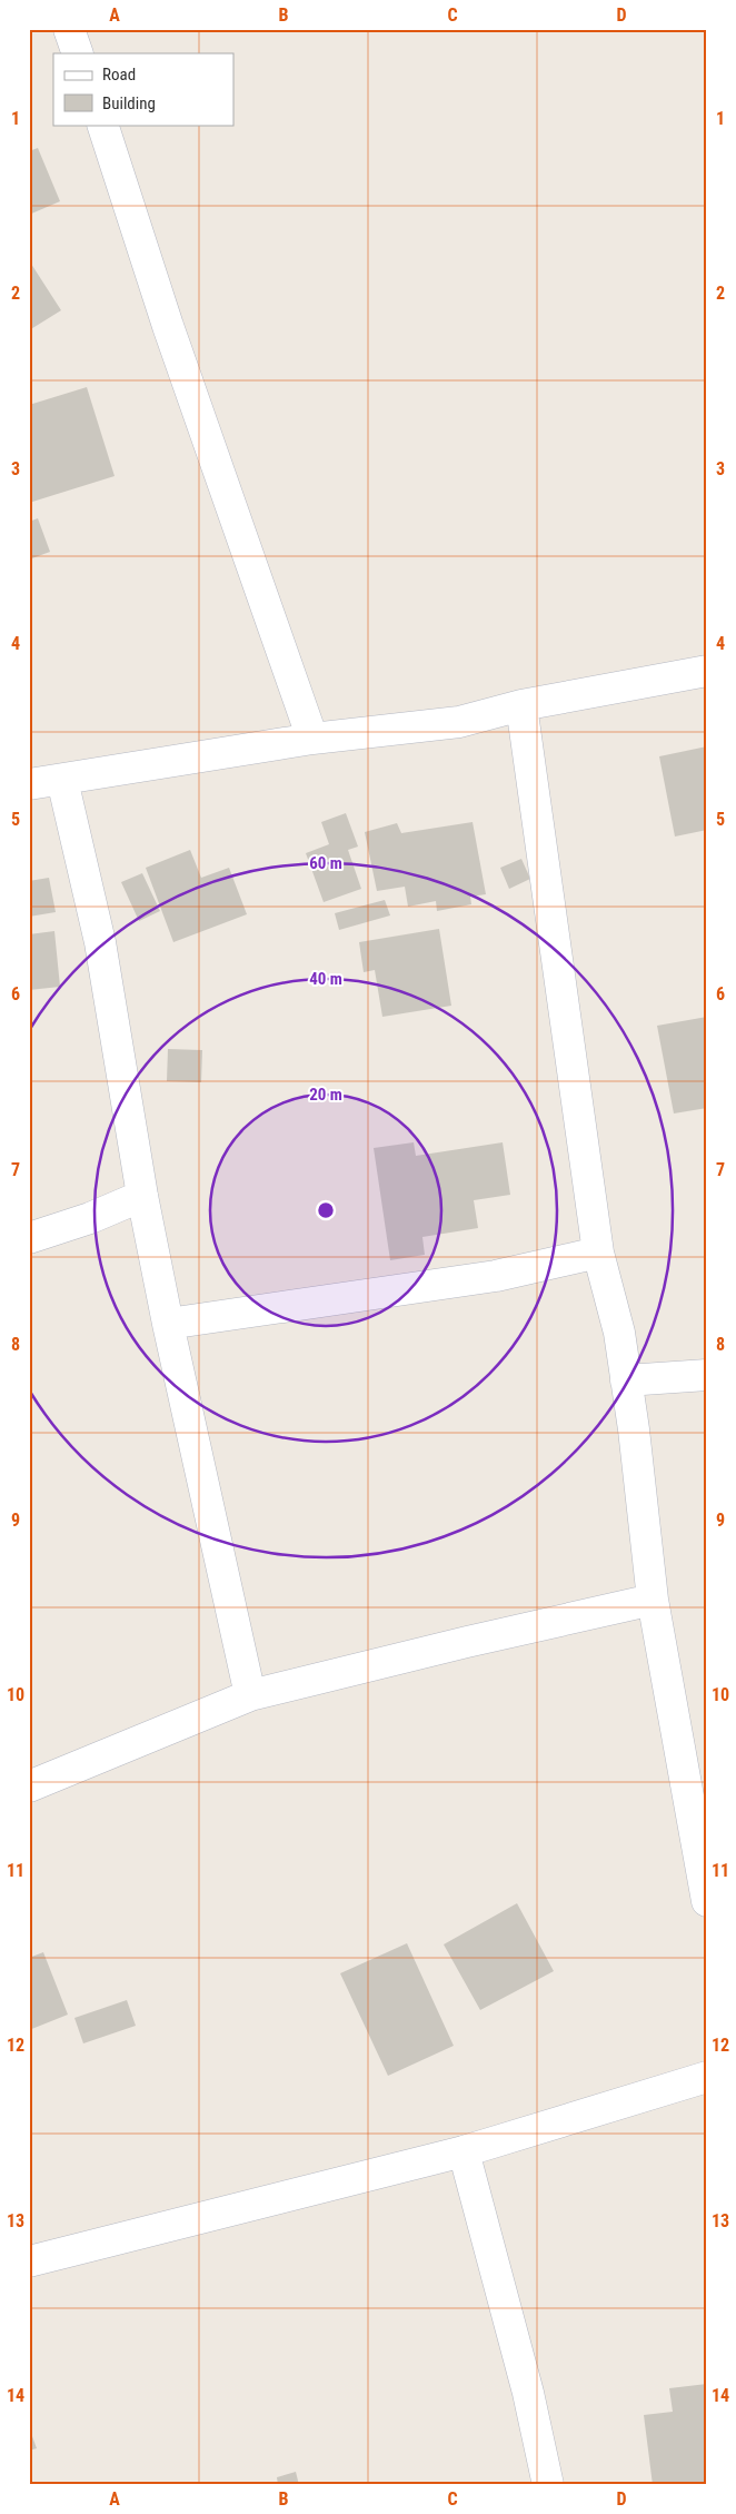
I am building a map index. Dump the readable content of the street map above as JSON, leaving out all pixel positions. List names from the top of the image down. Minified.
{"legend":["Road","Building"],"grid":{"columns":["A","B","C","D"],"rows":["1","2","3","4","5","6","7","8","9","10","11","12","13","14"]},"rings":["60 m","40 m","20 m"]}
